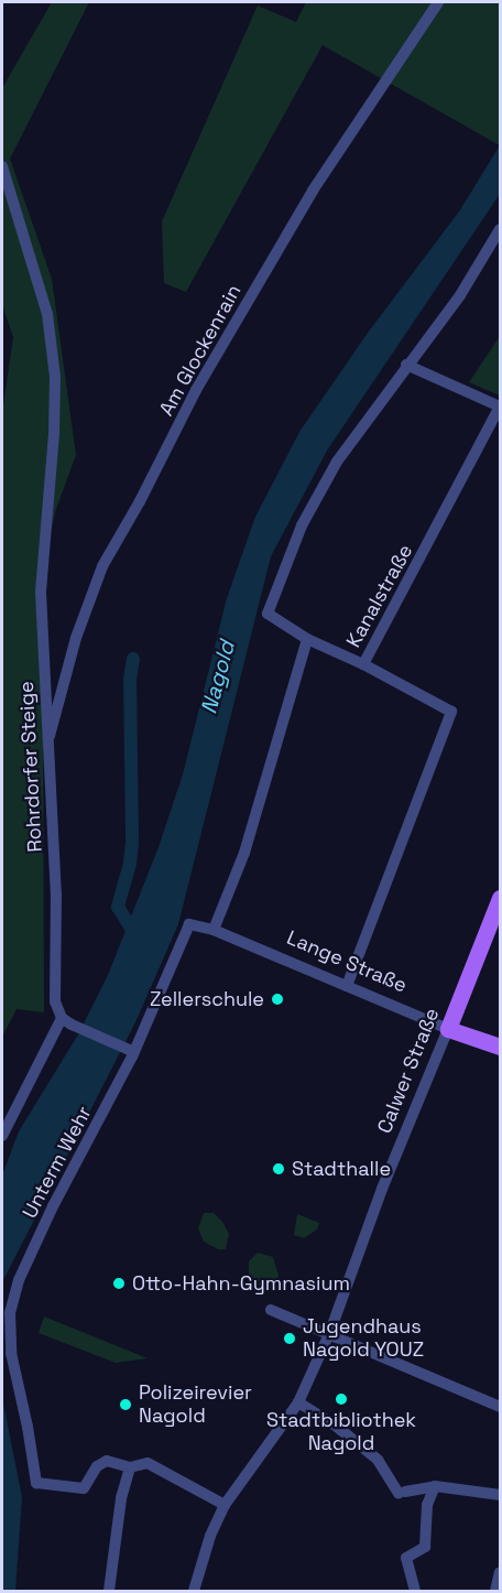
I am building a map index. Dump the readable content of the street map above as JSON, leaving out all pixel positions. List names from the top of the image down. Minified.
{"streets":{"main road":["Lange Straße","Calwer Straße"],"street":["Am Glockenrain","Kanalstraße","Rohrdorfer Steige","Unterm Wehr"]},"crossings":[["Am Glockenrain","Rohrdorfer Steige"],["Kanalstraße","Lange Straße"],["Lange Straße","Calwer Straße"],["Lange Straße","Unterm Wehr"]],"water":["Nagold"],"places":["Zellerschule","Stadthalle","Otto-Hahn-Gymnasium","Jugendhaus Nagold YOUZ","Stadtbibliothek Nagold","Polizeirevier Nagold"]}
